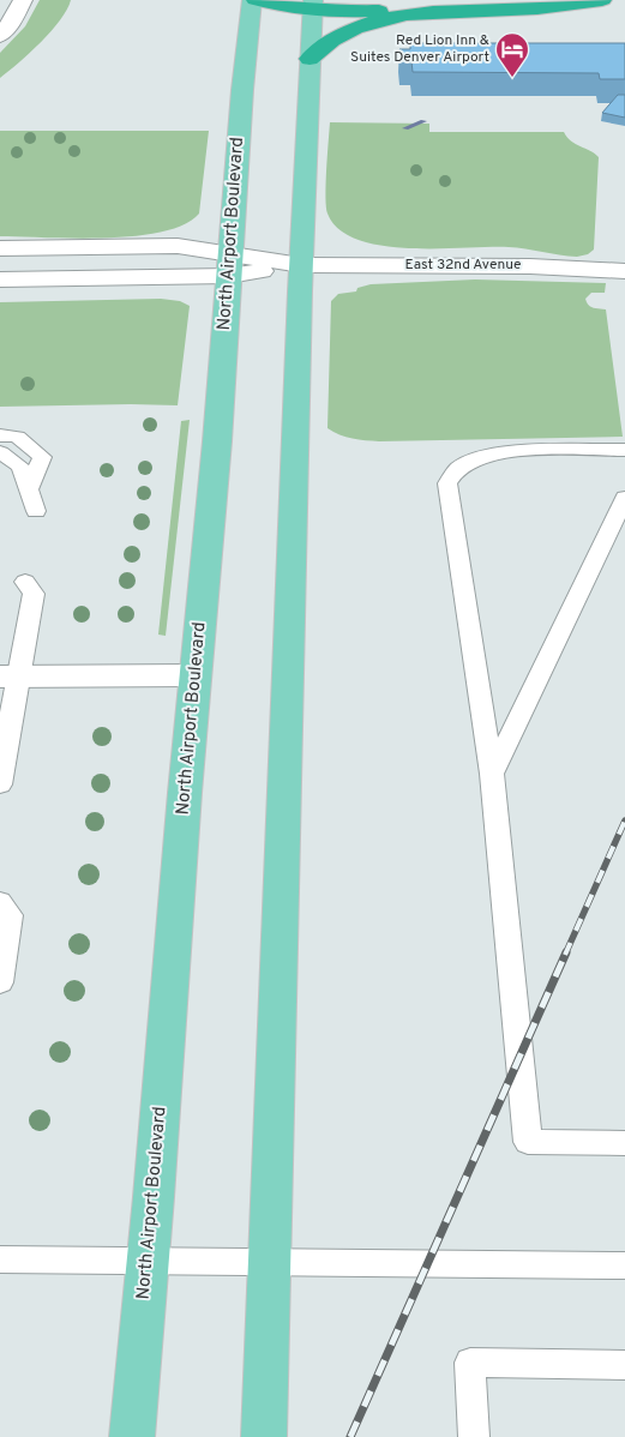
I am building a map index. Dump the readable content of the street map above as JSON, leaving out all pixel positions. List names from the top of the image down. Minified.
{"streets":{"main road":["North Airport Boulevard"],"street":["East 32nd Avenue"]},"crossings":[["North Airport Boulevard","East 32nd Avenue"]],"places":{"hotel":["Red Lion Inn & Suites Denver Airport"]}}
